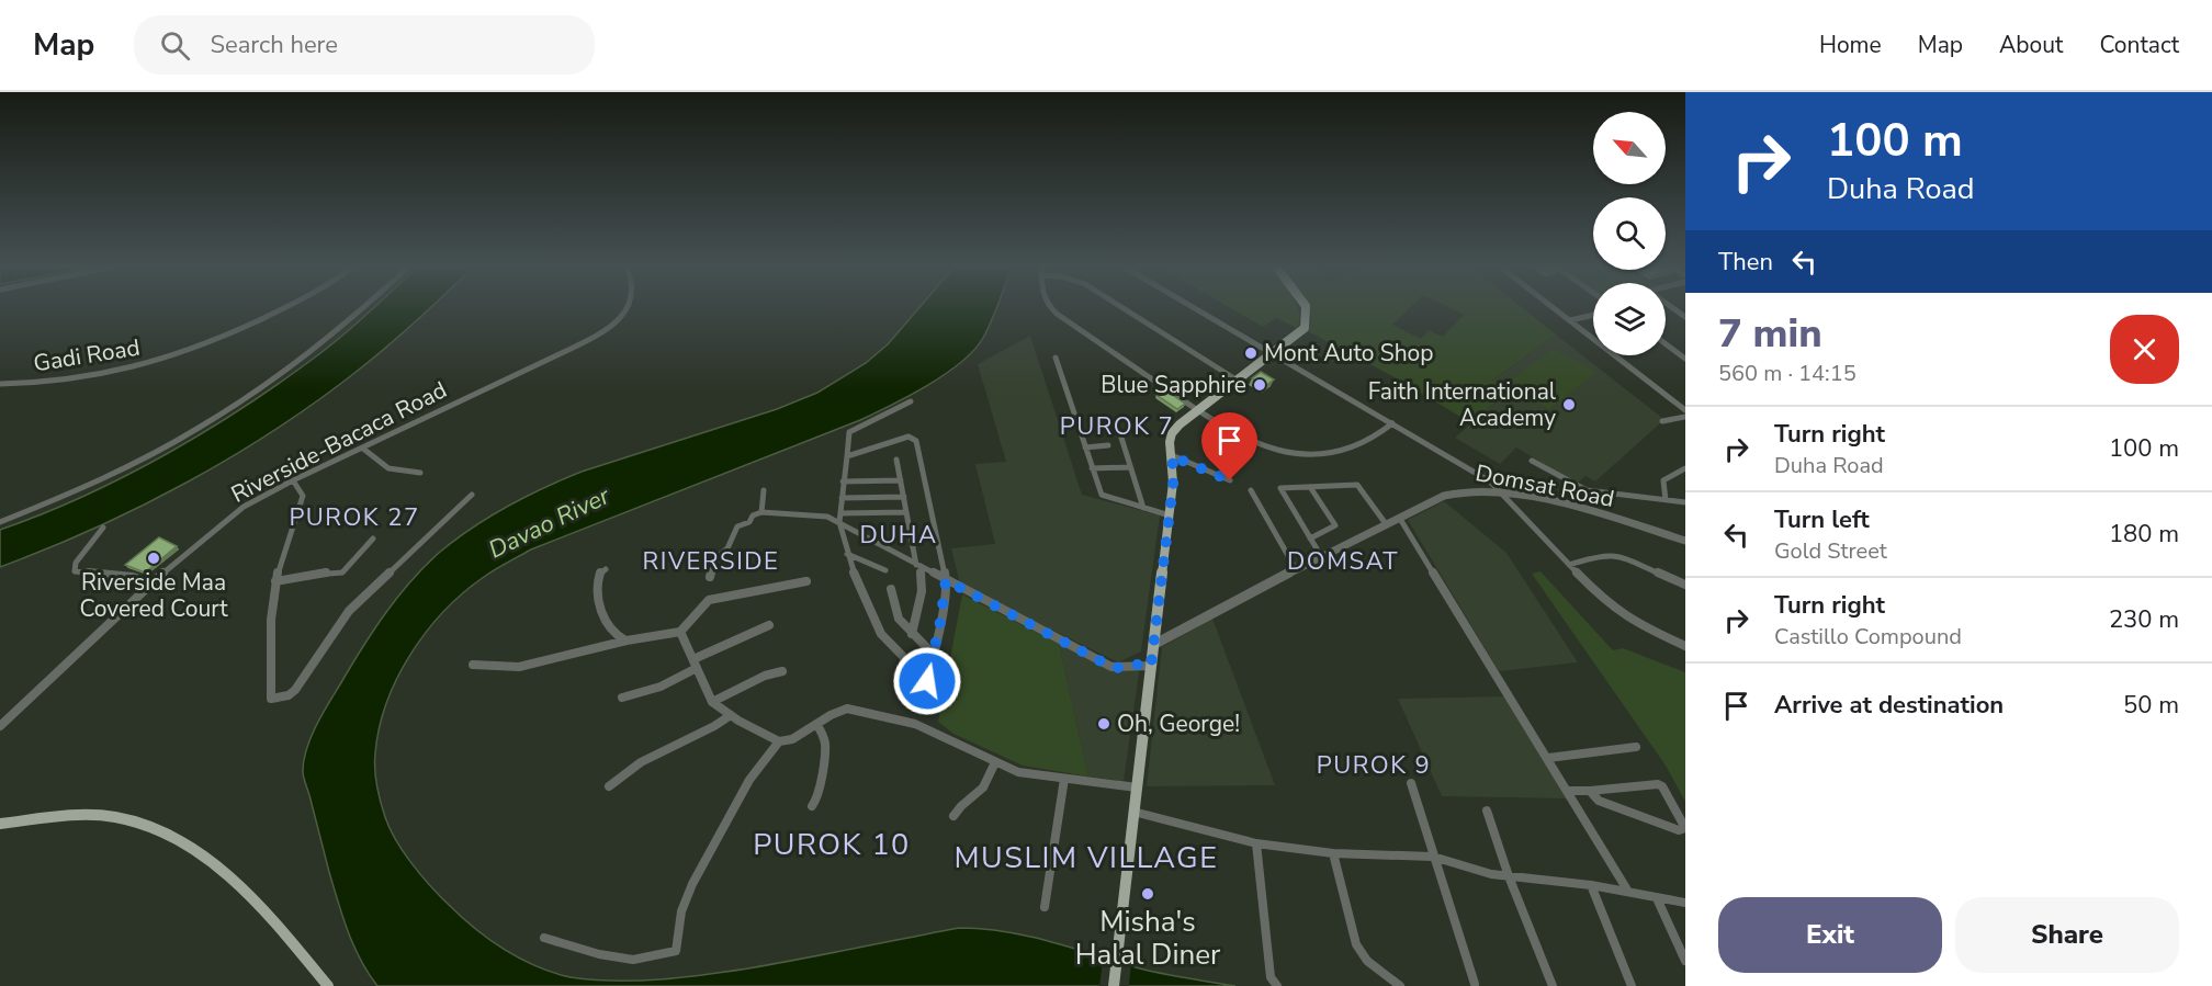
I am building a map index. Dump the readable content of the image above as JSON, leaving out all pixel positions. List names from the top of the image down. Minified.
{"streets":{"street":["Gadi Road","Riverside-Bacaca Road","Domsat Road"]},"districts":["PUROK 7","PUROK 27","DUHA","RIVERSIDE","DOMSAT","PUROK 9","PUROK 10","MUSLIM VILLAGE"],"water":["Davao River"],"places":["Mont Auto Shop","Blue Sapphire","Faith International Academy","Riverside Maa Covered Court","Oh, George!","Misha's Halal Diner"],"north":"top left","page":{"header":"Map","search":"Search here","nav":["Home","Map","About","Contact"],"turn":["100 m","Duha Road"],"then":"Then","heading":["7 min","560 m · 14:15"],"list":[{"name":"Turn right","note":"Duha Road","value":"100 m"},{"name":"Turn left","note":"Gold Street","value":"180 m"},{"name":"Turn right","note":"Castillo Compound","value":"230 m"},{"name":"Arrive at destination","value":"50 m"}],"buttons":["Exit","Share"]}}
